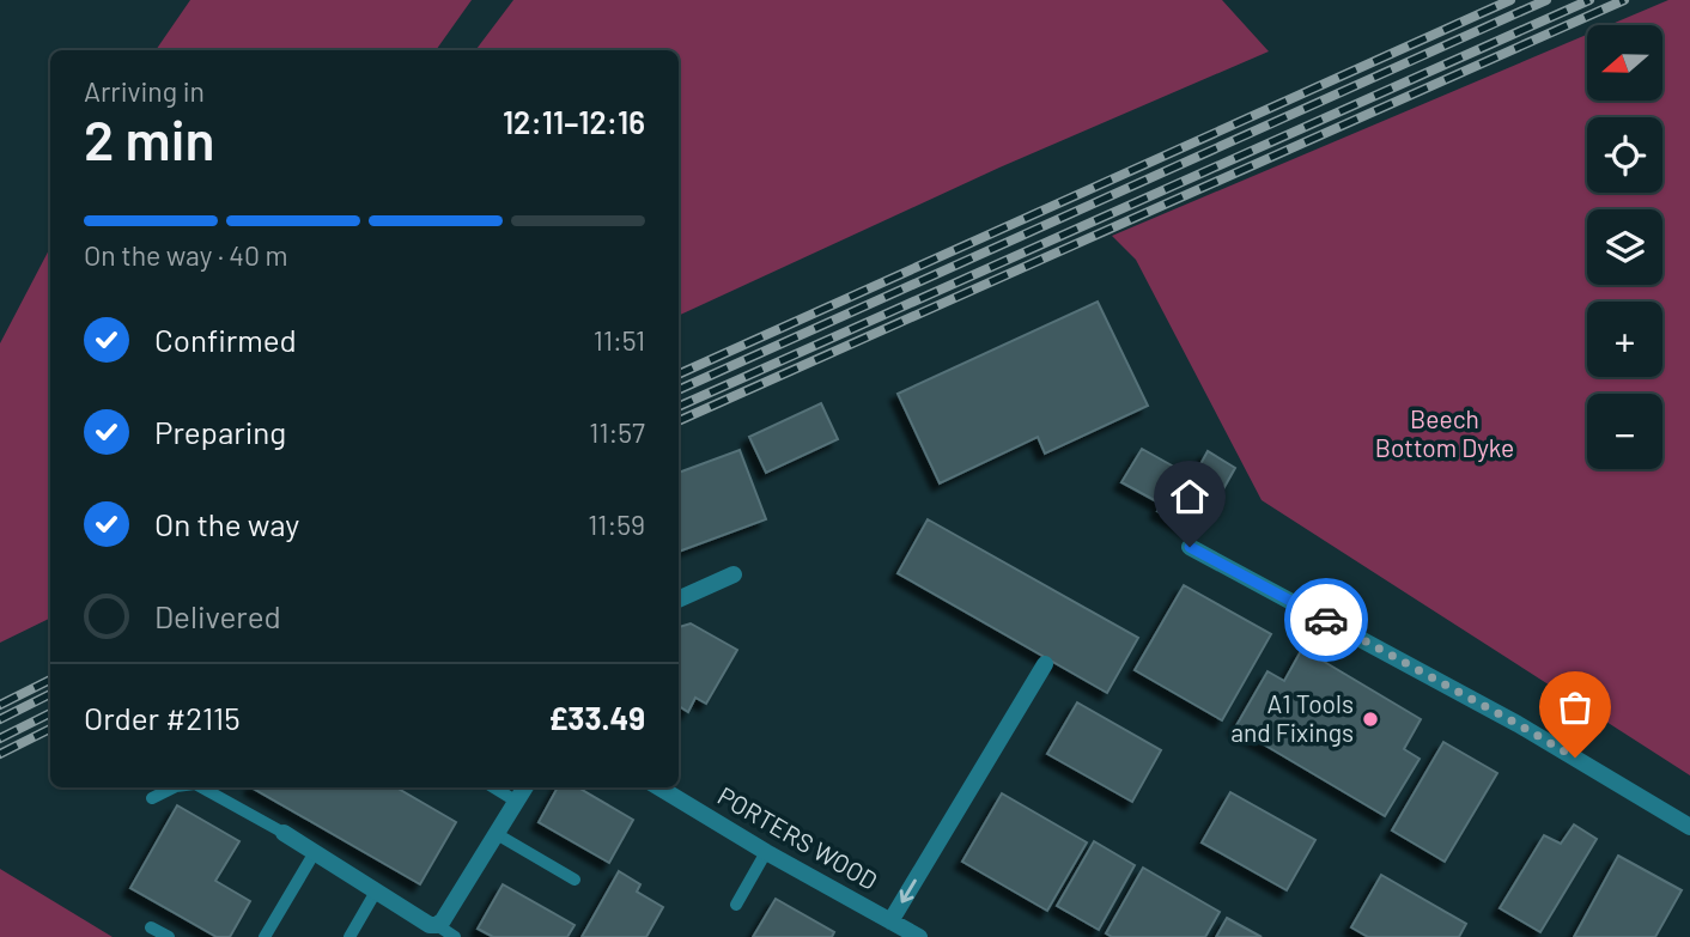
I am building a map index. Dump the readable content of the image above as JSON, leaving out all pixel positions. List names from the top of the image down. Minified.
{"streets":{"street":["PORTERS WOOD"]},"parks":["Beech Bottom Dyke"],"places":["A1 Tools and Fixings"],"north":"left","page":{"map_buttons":["+","−"],"heading":["2 min","Arriving in","12:11–12:16"],"panel":["Order #2115","£33.49"],"bar":"On the way · 40 m","list":[["Confirmed","11:51"],["Preparing","11:57"],["On the way","11:59"],"Delivered"]}}
